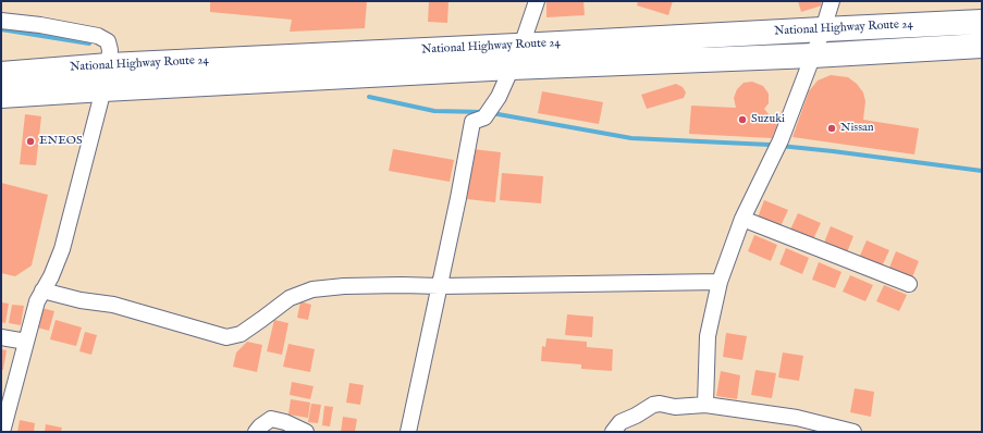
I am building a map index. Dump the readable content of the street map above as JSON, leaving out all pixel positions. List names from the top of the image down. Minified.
{"streets":{"highway":["National Highway Route 24"]},"places":["Suzuki","Nissan","ENEOS"]}
